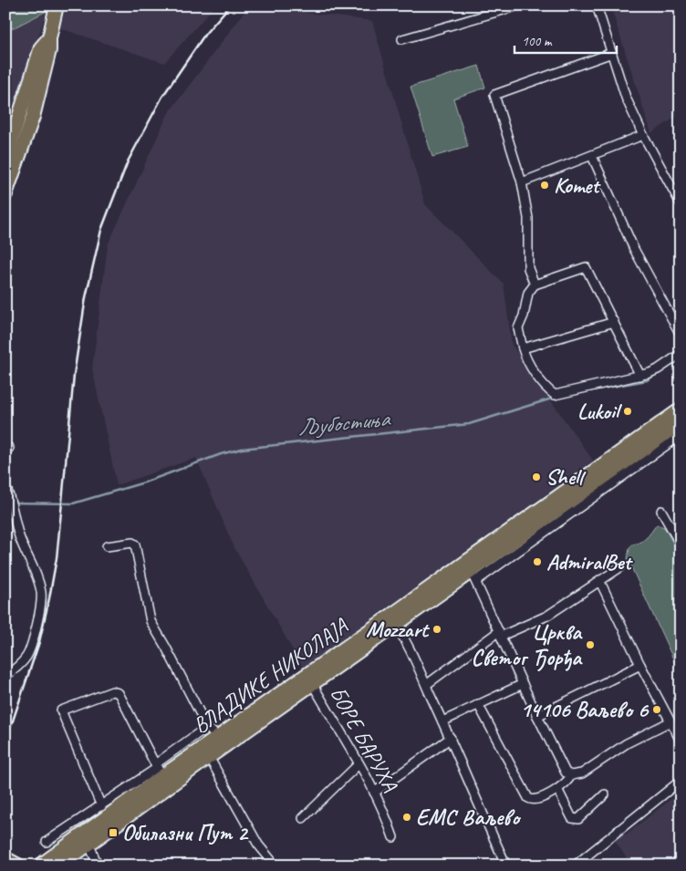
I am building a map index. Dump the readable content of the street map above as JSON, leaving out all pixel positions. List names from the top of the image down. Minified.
{"streets":{"main road":["ВЛАДИКЕ НИКОЛАЈА"],"street":["БОРЕ БАРУХА"]},"crossings":[["ВЛАДИКЕ НИКОЛАЈА","БОРЕ БАРУХА"]],"water":["Љубостиња"],"places":{"other":["Komet","Lukoil","Shell","AdmiralBet","Mozzart","Црква Светог Ђорђа","14106 Ваљево 6","ЕМС Ваљево"],"transit":["Обилазни Пут 2"]},"scale_bar":"100 m"}
